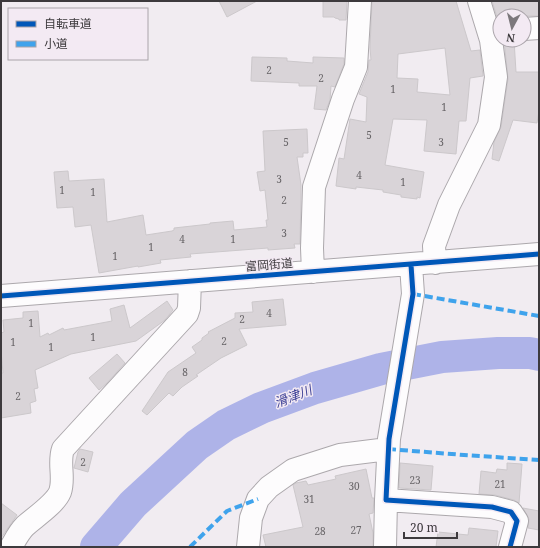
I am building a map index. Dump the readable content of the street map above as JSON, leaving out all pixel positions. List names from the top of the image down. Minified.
{"streets":{"street":["富岡街道"]},"water":["滑津川"],"house_numbers":["2","2","1","1","5","5","3","4","3","1","1","1","2","3","4","1","1","1","4","2","1","1","2","1","1","8","2","2","23","21","30","31","27","28"],"legend":["自転車道","小道"],"scale_bar":"20 m","north":"bottom"}
